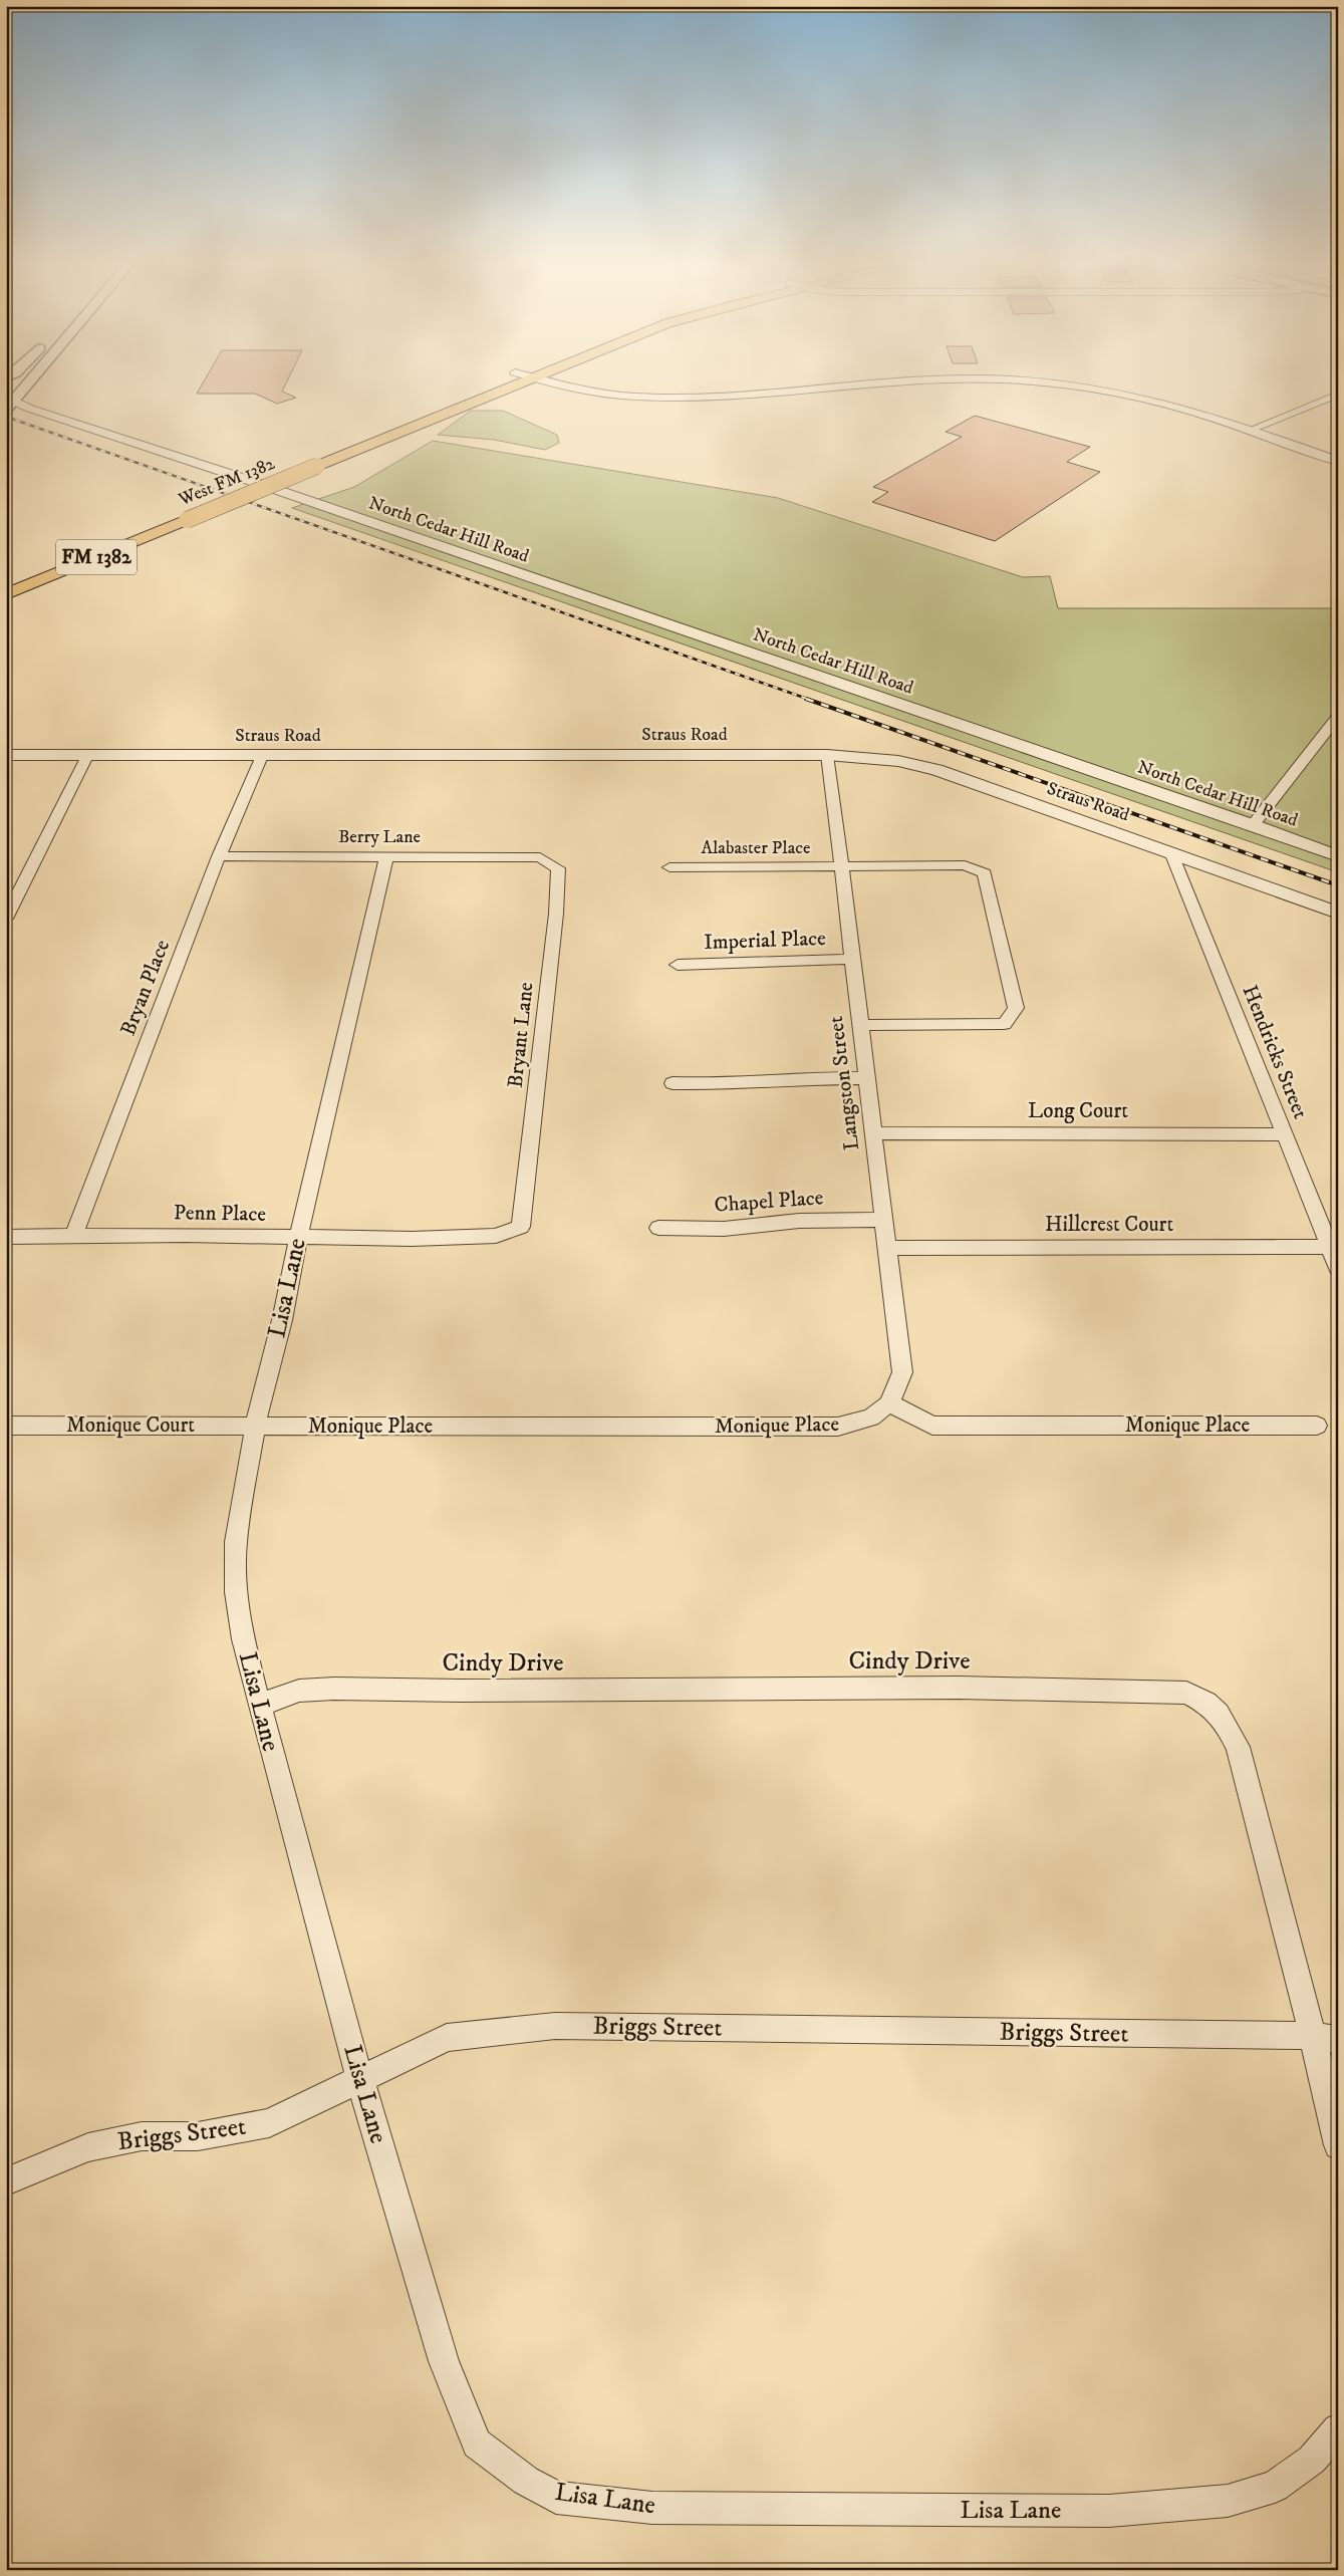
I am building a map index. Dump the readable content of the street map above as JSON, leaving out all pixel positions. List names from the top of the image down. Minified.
{"streets":{"main road":["West FM 1382","FM 1382"],"street":["North Cedar Hill Road","Straus Road","Berry Lane","Alabaster Place","Imperial Place","Bryan Place","Bryant Lane","Hendricks Street","Langston Street","Long Court","Chapel Place","Penn Place","Hillcrest Court","Lisa Lane","Monique Court","Monique Place","Cindy Drive","Briggs Street"]},"crossings":[["Straus Road","Bryan Place"],["Straus Road","Hendricks Street"],["Straus Road","Langston Street"],["Berry Lane","Bryan Place"],["Berry Lane","Bryant Lane"],["Berry Lane","Lisa Lane"],["Alabaster Place","Langston Street"],["Imperial Place","Langston Street"],["Bryan Place","Penn Place"],["Bryant Lane","Penn Place"],["Hendricks Street","Long Court"],["Hendricks Street","Hillcrest Court"],["Langston Street","Long Court"],["Langston Street","Chapel Place"],["Langston Street","Hillcrest Court"],["Langston Street","Monique Place"],["Penn Place","Lisa Lane"],["Lisa Lane","Monique Court"],["Lisa Lane","Monique Place"],["Lisa Lane","Cindy Drive"],["Lisa Lane","Briggs Street"],["Monique Court","Monique Place"],["Cindy Drive","Briggs Street"]]}
